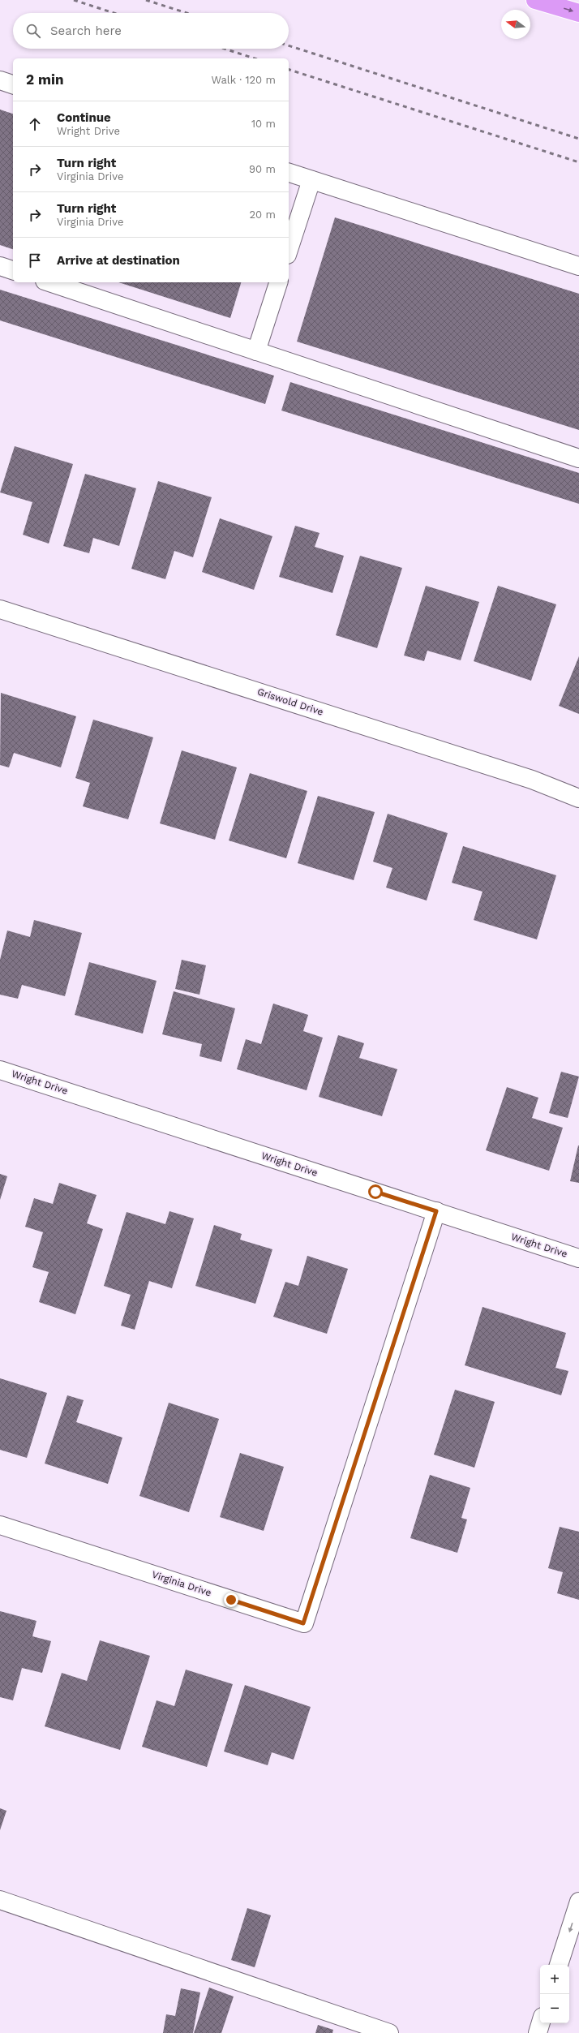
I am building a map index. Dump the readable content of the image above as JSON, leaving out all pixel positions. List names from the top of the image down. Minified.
{"streets":{"street":["Griswold Drive","Wright Drive","Virginia Drive"]},"crossings":[["Wright Drive","Virginia Drive"]],"north":"left","page":{"search":"Search here","heading":["2 min","Walk · 120 m"],"list":[["Continue","Wright Drive","10 m"],["Turn right","Virginia Drive","90 m"],["Turn right","Virginia Drive","20 m"],"Arrive at destination"],"map_buttons":["+","−"]}}
